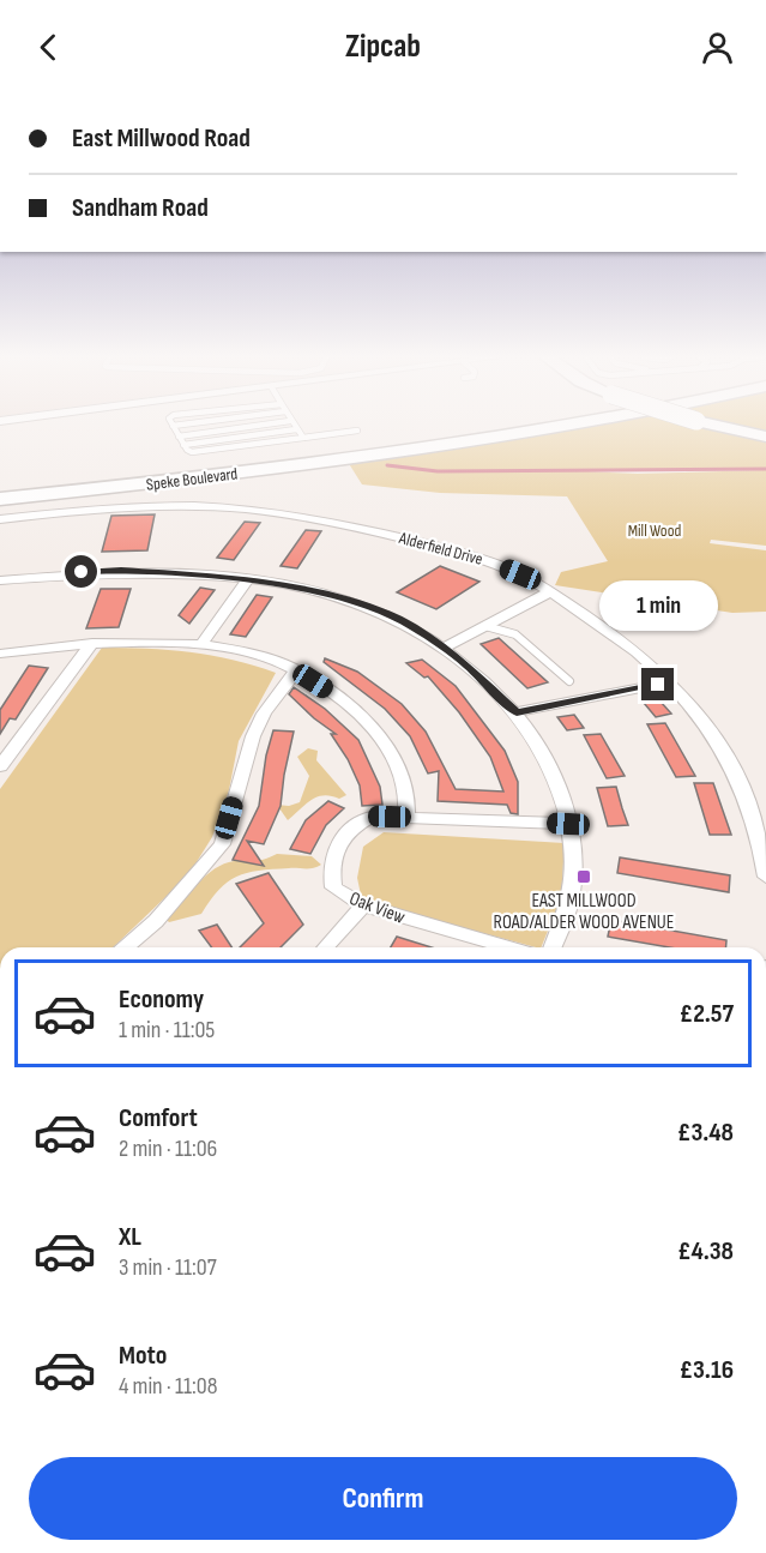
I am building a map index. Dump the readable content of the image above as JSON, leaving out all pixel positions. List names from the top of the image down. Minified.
{"streets":{"highway":["Speke Boulevard"],"street":["Alderfield Drive","Oak View"]},"parks":["Mill Wood"],"places":{"transit":["EAST MILLWOOD ROAD/ALDER WOOD AVENUE"]},"page":{"header":"Zipcab","banner":["East Millwood Road","Sandham Road"],"bubble":"1 min","list":[{"name":"Economy","note":"1 min · 11:05","value":"£2.57"},{"name":"Comfort","note":"2 min · 11:06","value":"£3.48"},{"name":"XL","note":"3 min · 11:07","value":"£4.38"},{"name":"Moto","note":"4 min · 11:08","value":"£3.16"}],"buttons":"Confirm"}}
